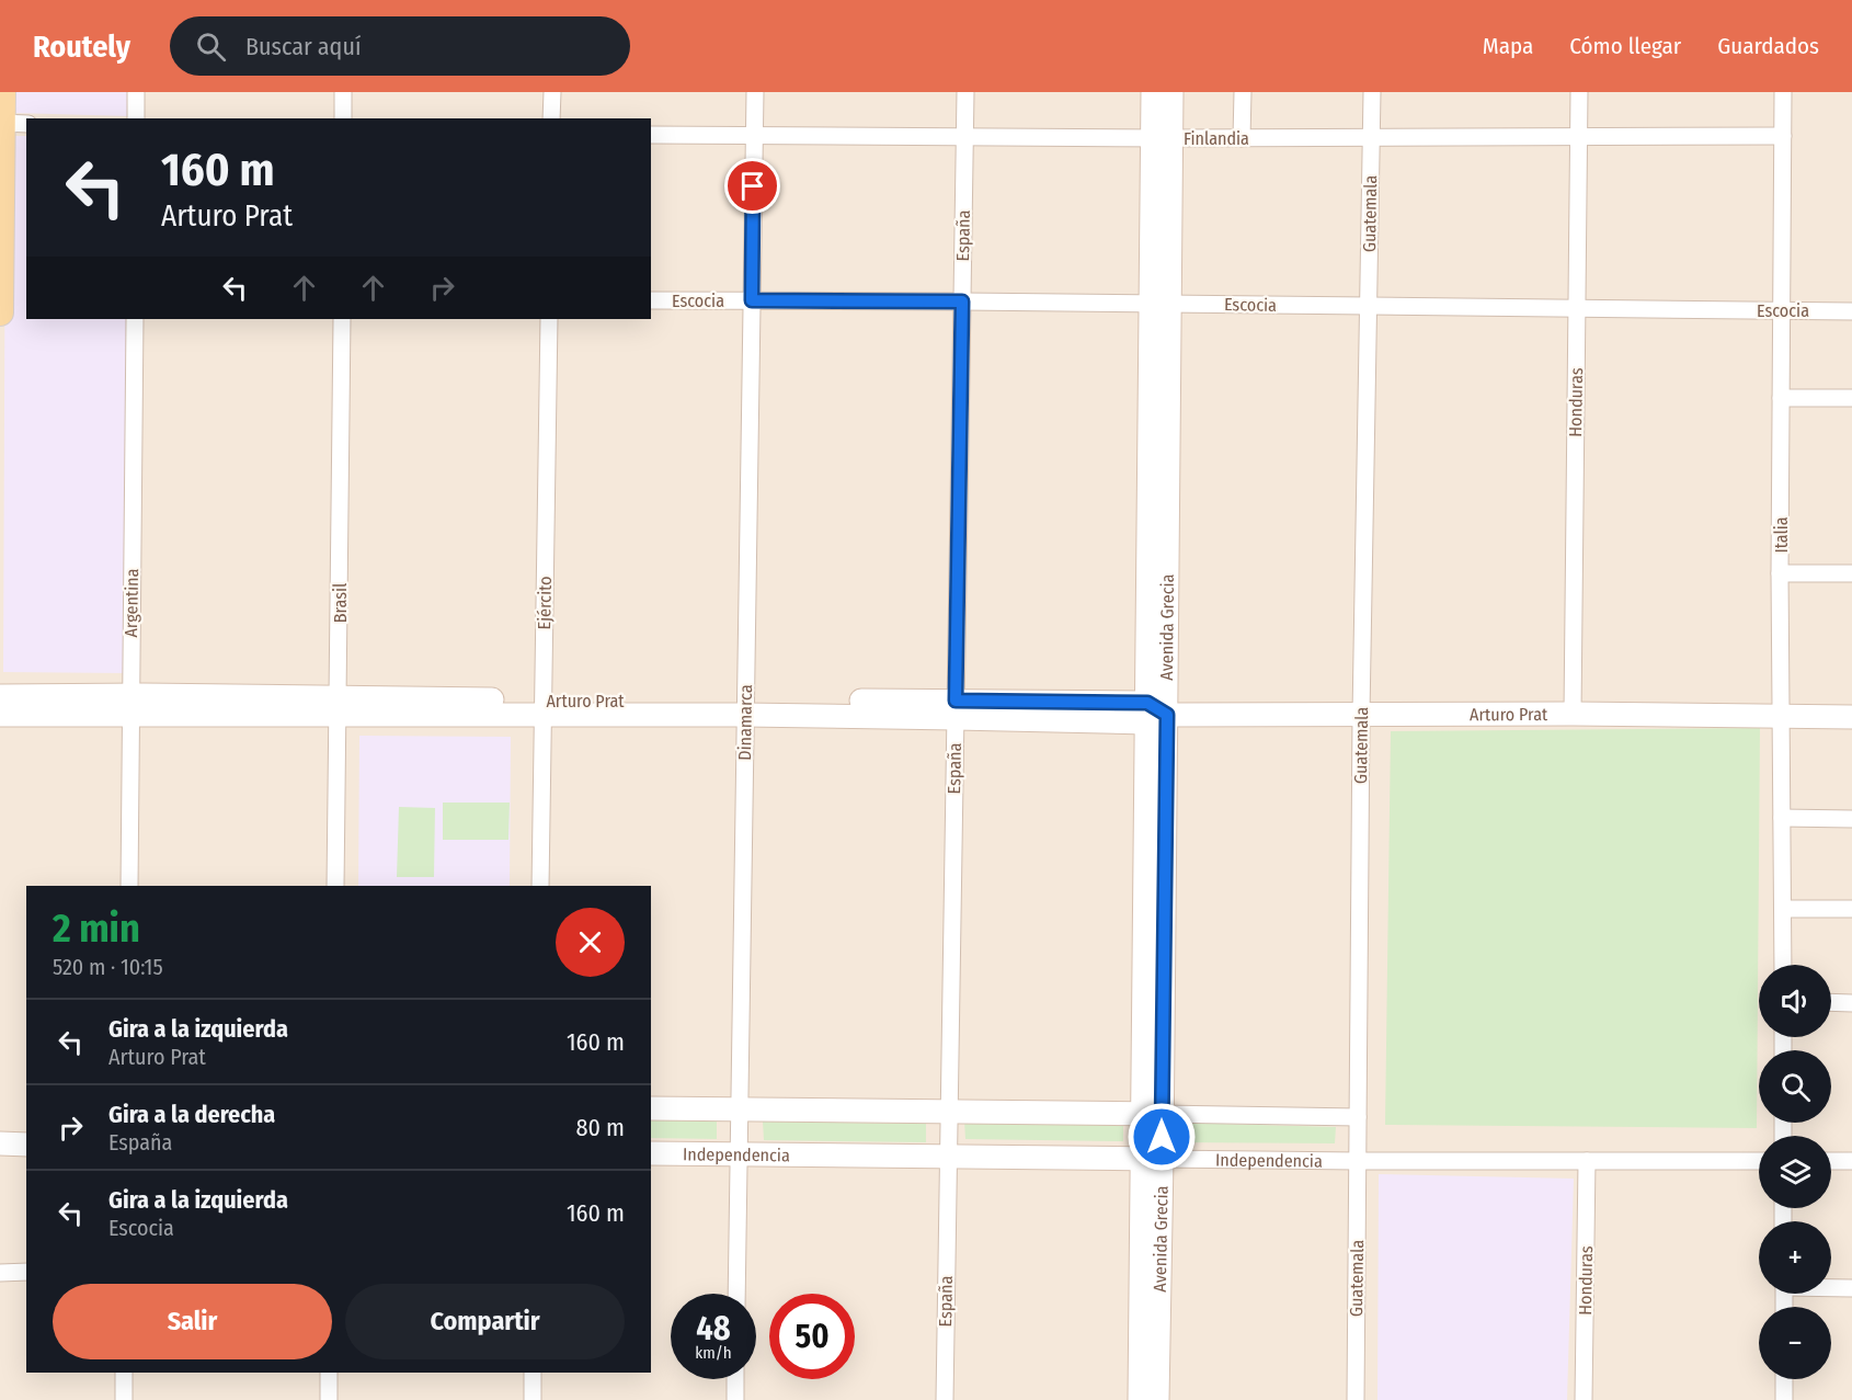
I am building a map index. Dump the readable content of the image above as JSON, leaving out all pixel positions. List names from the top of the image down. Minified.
{"streets":{"main road":["Avenida Grecia","Arturo Prat","Independencia"],"street":["Finlandia","Guatemala","España","Escocia","Honduras","Italia","Argentina","Brasil","Ejército","Dinamarca"]},"crossings":[["Finlandia","Guatemala"],["Finlandia","España"],["Finlandia","Honduras"],["Finlandia","Italia"],["Finlandia","Avenida Grecia"],["Finlandia","Dinamarca"],["Guatemala","Escocia"],["Guatemala","Arturo Prat"],["Guatemala","Independencia"],["España","Escocia"],["España","Arturo Prat"],["España","Independencia"],["Escocia","Honduras"],["Escocia","Italia"],["Escocia","Avenida Grecia"],["Escocia","Dinamarca"],["Honduras","Arturo Prat"],["Honduras","Independencia"],["Italia","Arturo Prat"],["Argentina","Arturo Prat"],["Brasil","Arturo Prat"],["Ejército","Arturo Prat"],["Avenida Grecia","Arturo Prat"],["Avenida Grecia","Independencia"],["Arturo Prat","Dinamarca"],["Dinamarca","Independencia"]],"page":{"header":"Routely","search":"Buscar aquí","nav":["Mapa","Cómo llegar","Guardados"],"turn":["160 m","Arturo Prat"],"heading":["2 min","520 m · 10:15"],"map_buttons":["+","−"],"list":[{"name":"Gira a la izquierda","note":"Arturo Prat","value":"160 m"},{"name":"Gira a la derecha","note":"España","value":"80 m"},{"name":"Gira a la izquierda","note":"Escocia","value":"160 m"}],"buttons":["Salir","Compartir"],"speed":"48 km/h","limit":"50"}}
